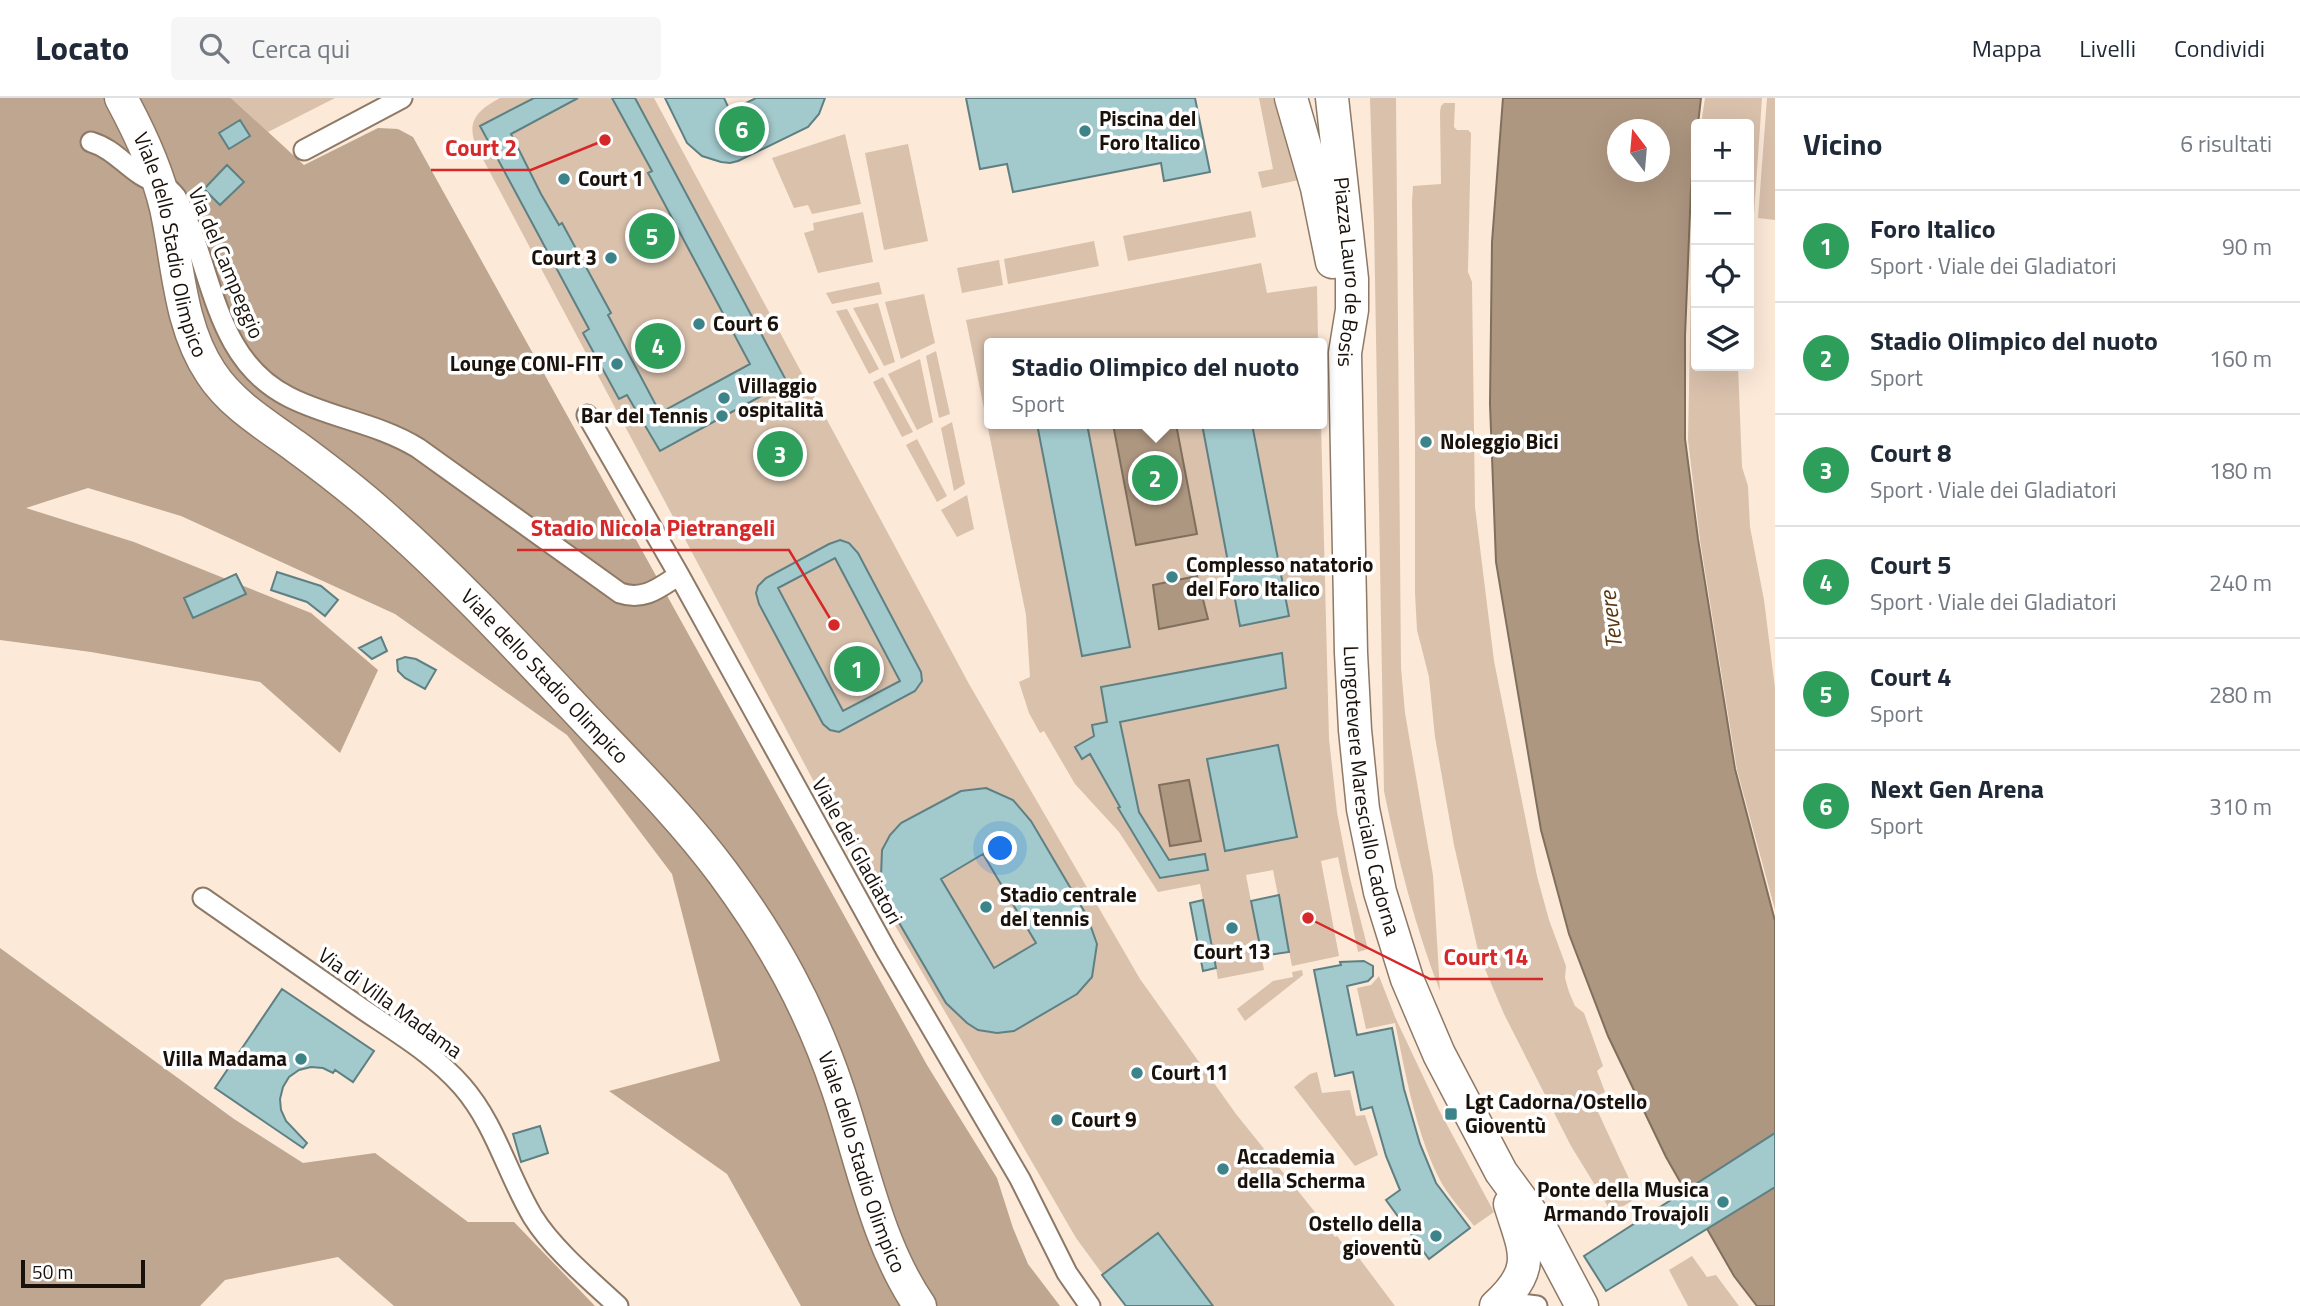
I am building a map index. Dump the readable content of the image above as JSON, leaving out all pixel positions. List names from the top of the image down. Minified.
{"streets":{"main road":["Viale dello Stadio Olimpico","Piazza Lauro de Bosis","Lungotevere Maresciallo Cadorna"],"street":["Via del Campeggio","Viale dei Gladiatori","Via di Villa Madama"]},"crossings":[["Viale dello Stadio Olimpico","Via del Campeggio"],["Piazza Lauro de Bosis","Lungotevere Maresciallo Cadorna"],["Via del Campeggio","Viale dei Gladiatori"]],"water":["Tevere"],"places":{"other":["Piscina del Foro Italico","Court 2","Court 1","Court 3","Court 6","Lounge CONI-FIT","Villaggio ospitalità","Bar del Tennis","Noleggio Bici","Complesso natatorio del Foro Italico","Stadio Nicola Pietrangeli","Stadio centrale del tennis","Court 14","Court 13","Villa Madama","Court 11","Court 9","Accademia della Scherma","Ponte della Musica Armando Trovajoli","Ostello della gioventù"],"transit":["Lgt Cadorna/Ostello Gioventù"]},"scale_bar":"50 m","north":"top","page":{"header":"Locato","search":"Cerca qui","nav":["Mappa","Livelli","Condividi"],"heading":["Vicino","6 risultati"],"pins":["6","5","4","3","2","1"],"map_buttons":["+","−"],"list":[{"mark":"1","name":"Foro Italico","note":"Sport · Viale dei Gladiatori","value":"90 m"},{"mark":"2","name":"Stadio Olimpico del nuoto","note":"Sport","value":"160 m"},{"mark":"3","name":"Court 8","note":"Sport · Viale dei Gladiatori","value":"180 m"},{"mark":"4","name":"Court 5","note":"Sport · Viale dei Gladiatori","value":"240 m"},{"mark":"5","name":"Court 4","note":"Sport","value":"280 m"},{"mark":"6","name":"Next Gen Arena","note":"Sport","value":"310 m"}],"popup":["Stadio Olimpico del nuoto","Sport"],"scale":"50 m"}}
